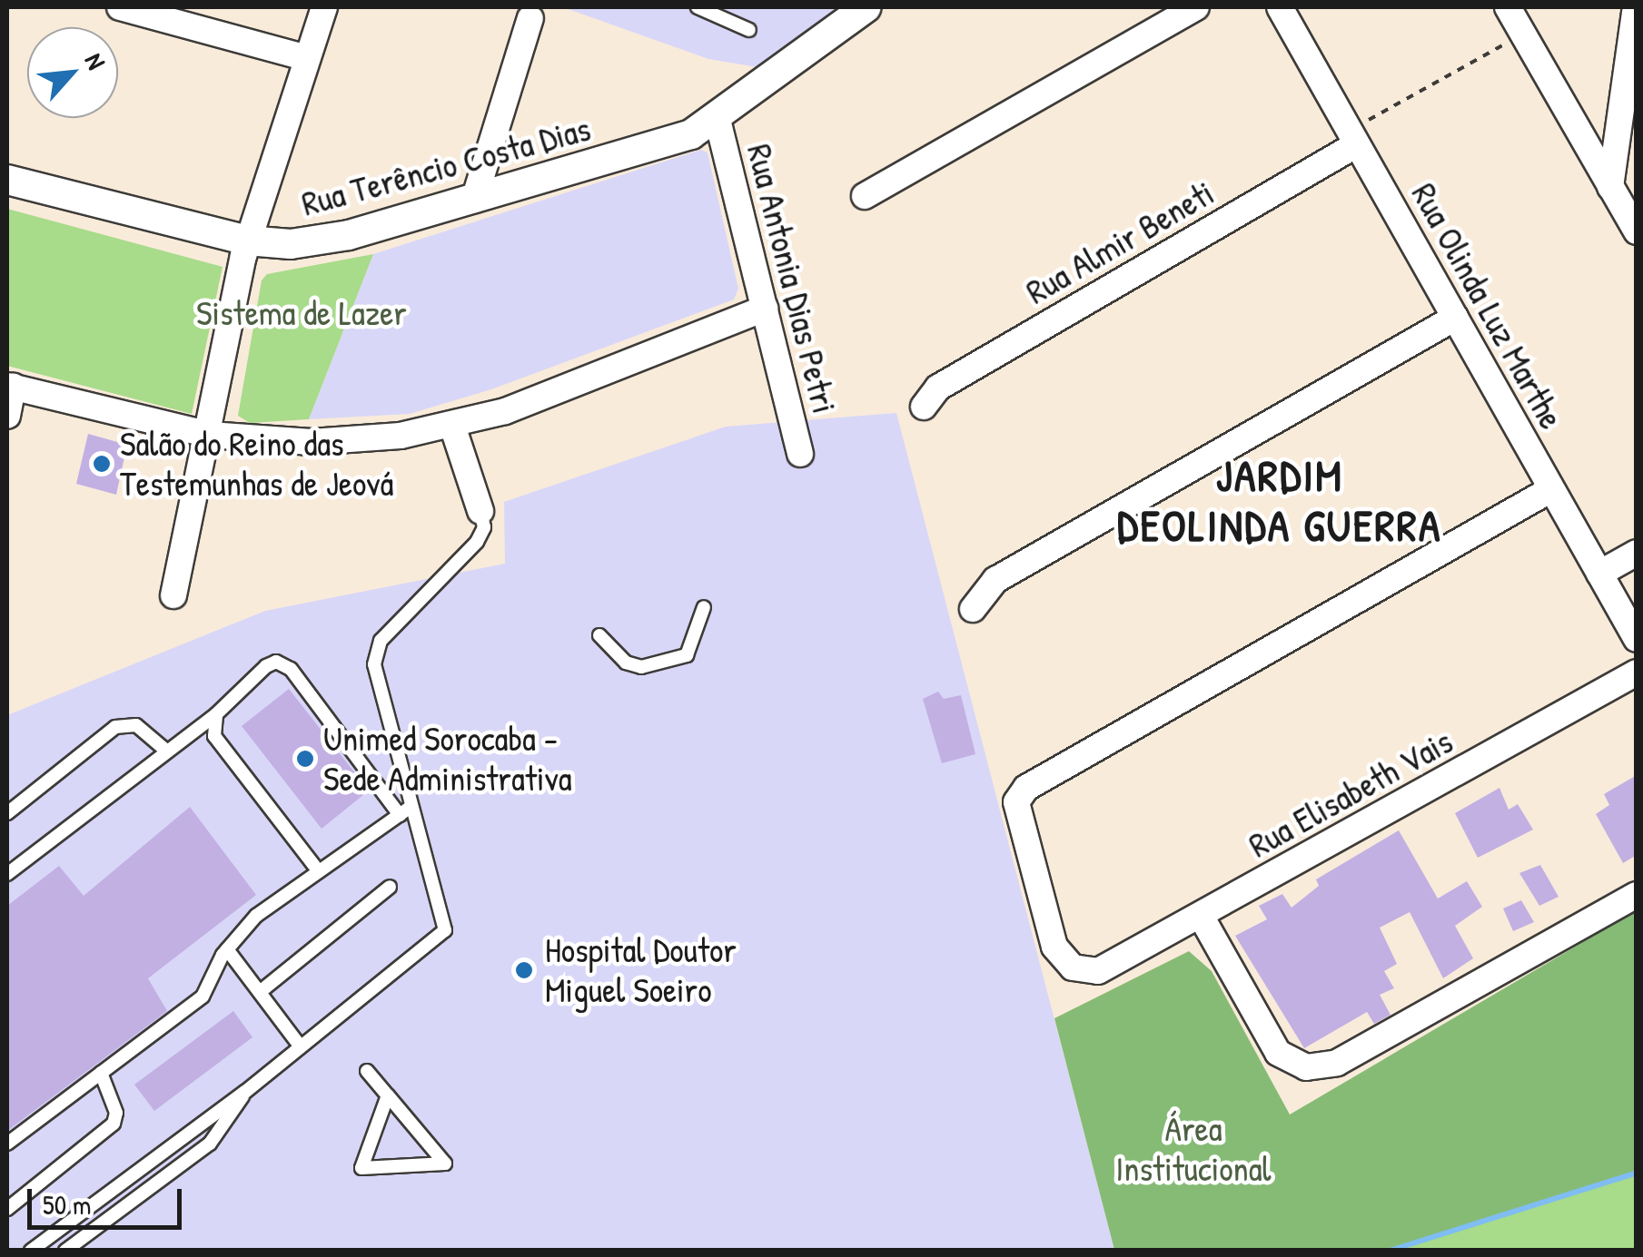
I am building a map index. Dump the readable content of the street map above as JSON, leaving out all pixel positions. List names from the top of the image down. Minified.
{"streets":{"street":["Rua Terêncio Costa Dias","Rua Almir Beneti","Rua Antonia Dias Petri","Rua Olinda Luz Marthe","Rua Elisabeth Vais"]},"crossings":[["Rua Terêncio Costa Dias","Rua Antonia Dias Petri"],["Rua Almir Beneti","Rua Olinda Luz Marthe"],["Rua Olinda Luz Marthe","Rua Elisabeth Vais"]],"districts":["JARDIM DEOLINDA GUERRA"],"parks":["Sistema de Lazer","Área Institucional"],"places":["Salão do Reino das Testemunhas de Jeová","Unimed Sorocaba - Sede Administrativa","Hospital Doutor Miguel Soeiro"],"scale_bar":"50 m","north":"top right"}
